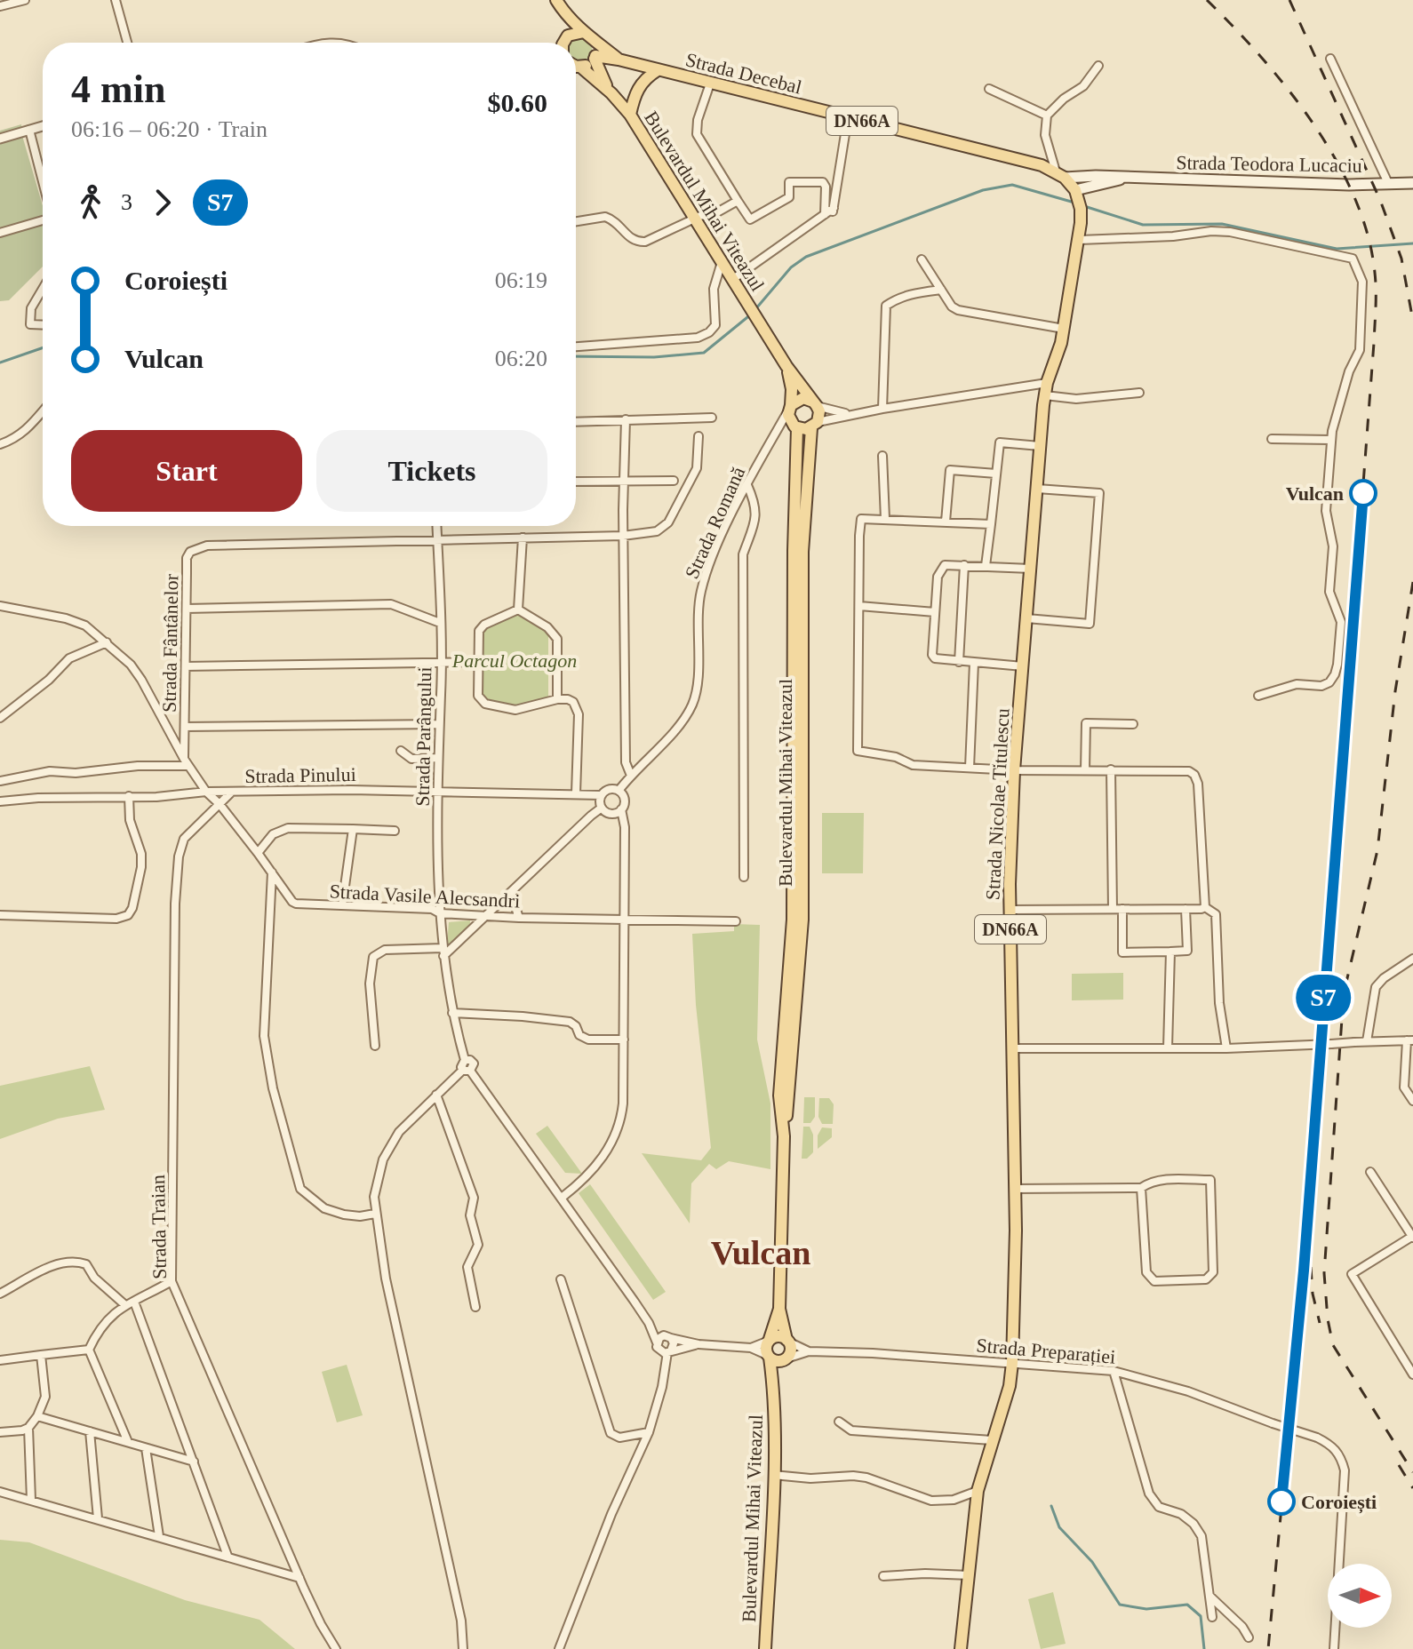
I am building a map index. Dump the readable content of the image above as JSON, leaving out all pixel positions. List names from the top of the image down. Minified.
{"streets":{"main road":["Strada Decebal","DN66A","Strada Teodora Lucaciu","Bulevardul Mihai Viteazul","Strada Nicolae Titulescu"],"street":["Strada Romană","Strada Fântânelor","Strada Parângului","Strada Pinului","Strada Vasile Alecsandri","Strada Traian","Strada Preparației"]},"crossings":[["Strada Decebal","Strada Teodora Lucaciu"],["Strada Decebal","Bulevardul Mihai Viteazul"],["Strada Decebal","Strada Nicolae Titulescu"],["Strada Teodora Lucaciu","Strada Nicolae Titulescu"],["Bulevardul Mihai Viteazul","Strada Romană"],["Bulevardul Mihai Viteazul","Strada Preparației"],["Strada Romană","Strada Pinului"],["Strada Fântânelor","Strada Parângului"],["Strada Fântânelor","Strada Vasile Alecsandri"],["Strada Parângului","Strada Pinului"],["Strada Parângului","Strada Vasile Alecsandri"],["Strada Pinului","Strada Vasile Alecsandri"],["Strada Pinului","Strada Traian"],["Strada Nicolae Titulescu","Strada Preparației"],["Strada Vasile Alecsandri","Strada Traian"]],"districts":["Vulcan"],"parks":["Parcul Octagon"],"places":["Vulcan","Coroiești"],"north":"right","page":{"on_map":"S7","heading":["4 min","06:16 – 06:20 · Train","$0.60"],"legs":["3","S7"],"list":[{"name":"Coroiești","value":"06:19"},{"name":"Vulcan","value":"06:20"}],"buttons":["Start","Tickets"]}}
